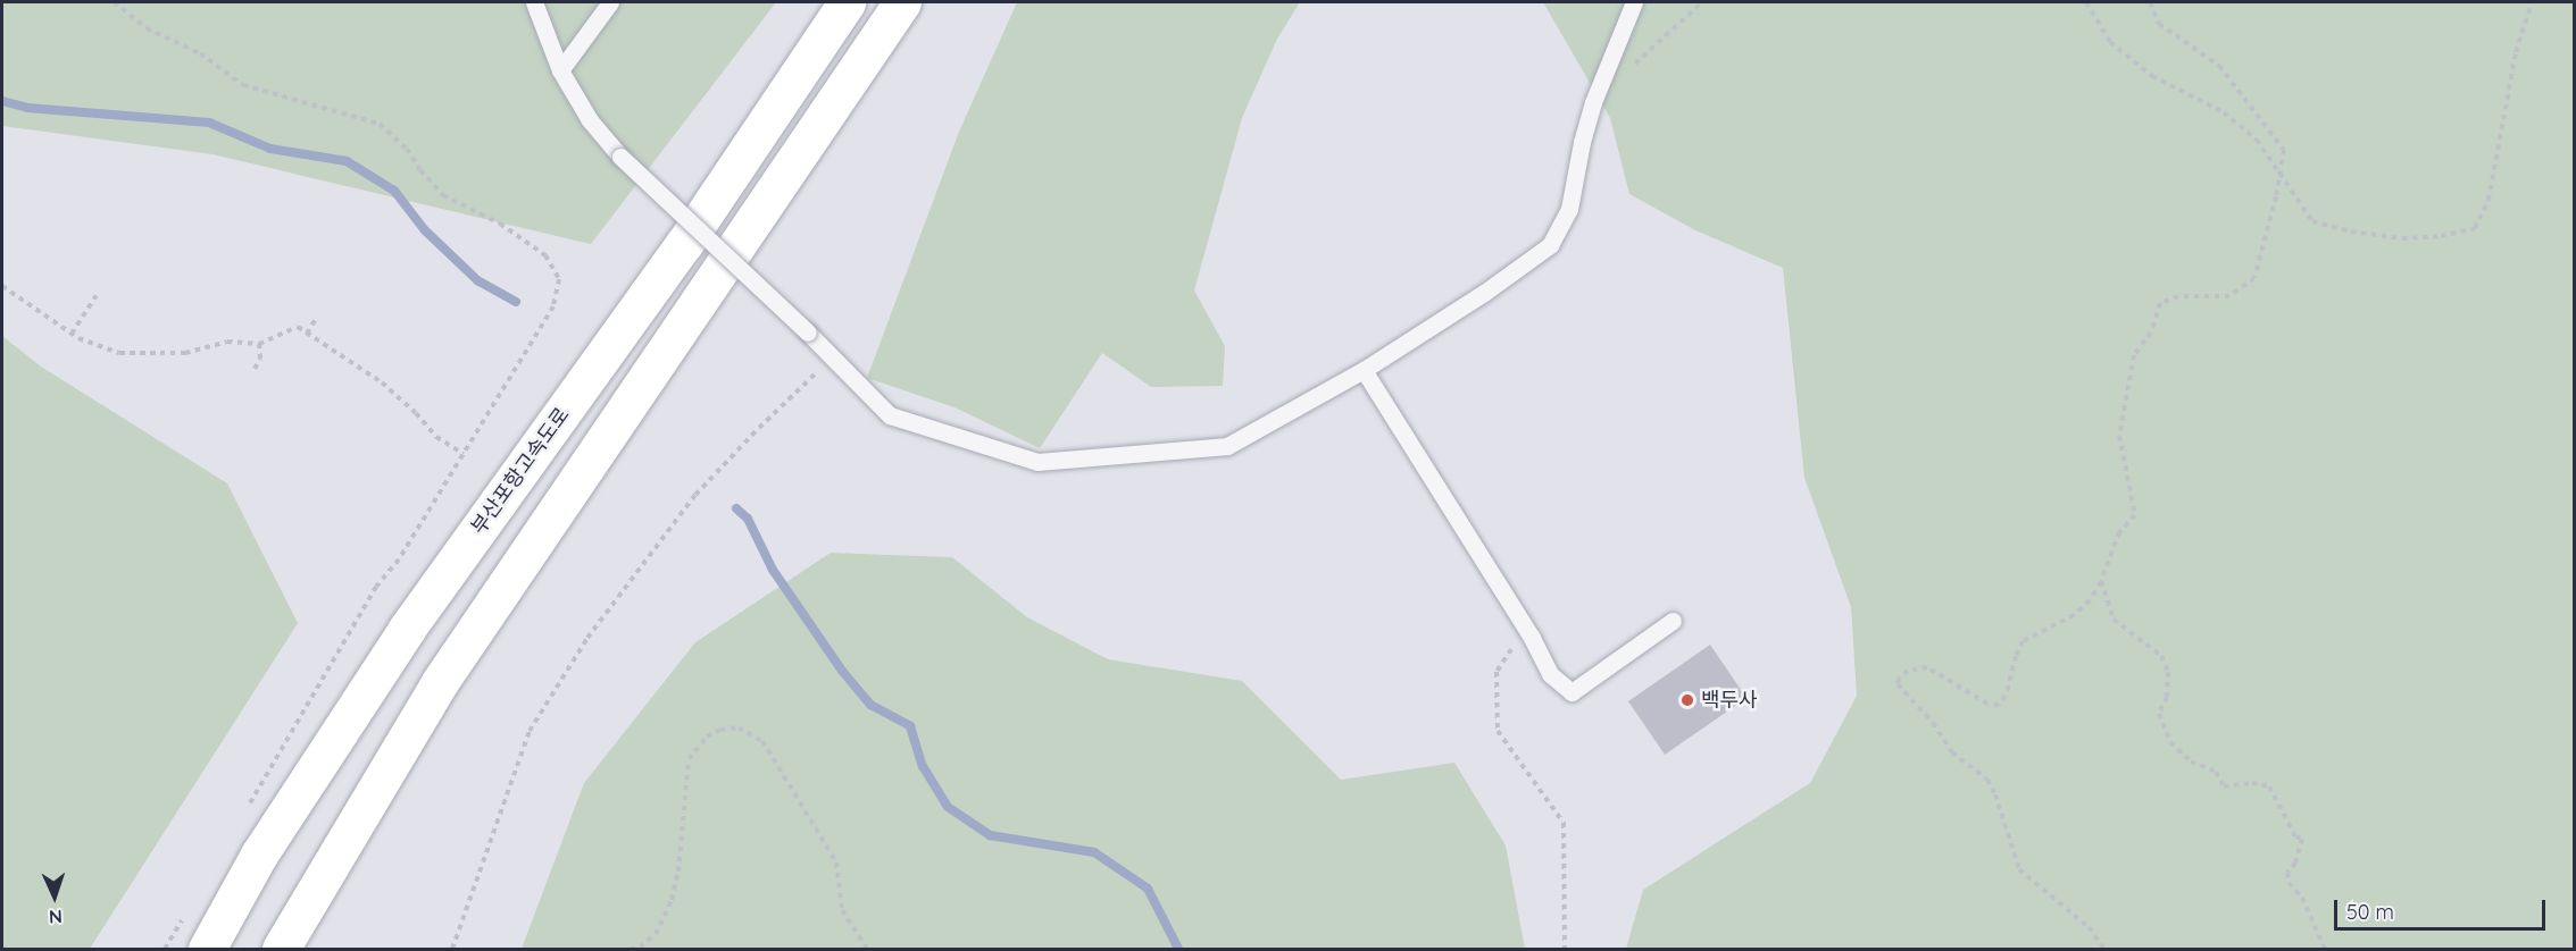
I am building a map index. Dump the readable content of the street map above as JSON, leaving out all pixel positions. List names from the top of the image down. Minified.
{"streets":{"highway":["부산포항고속도로"]},"places":["백두사"],"scale_bar":"50 m","north":"bottom"}
